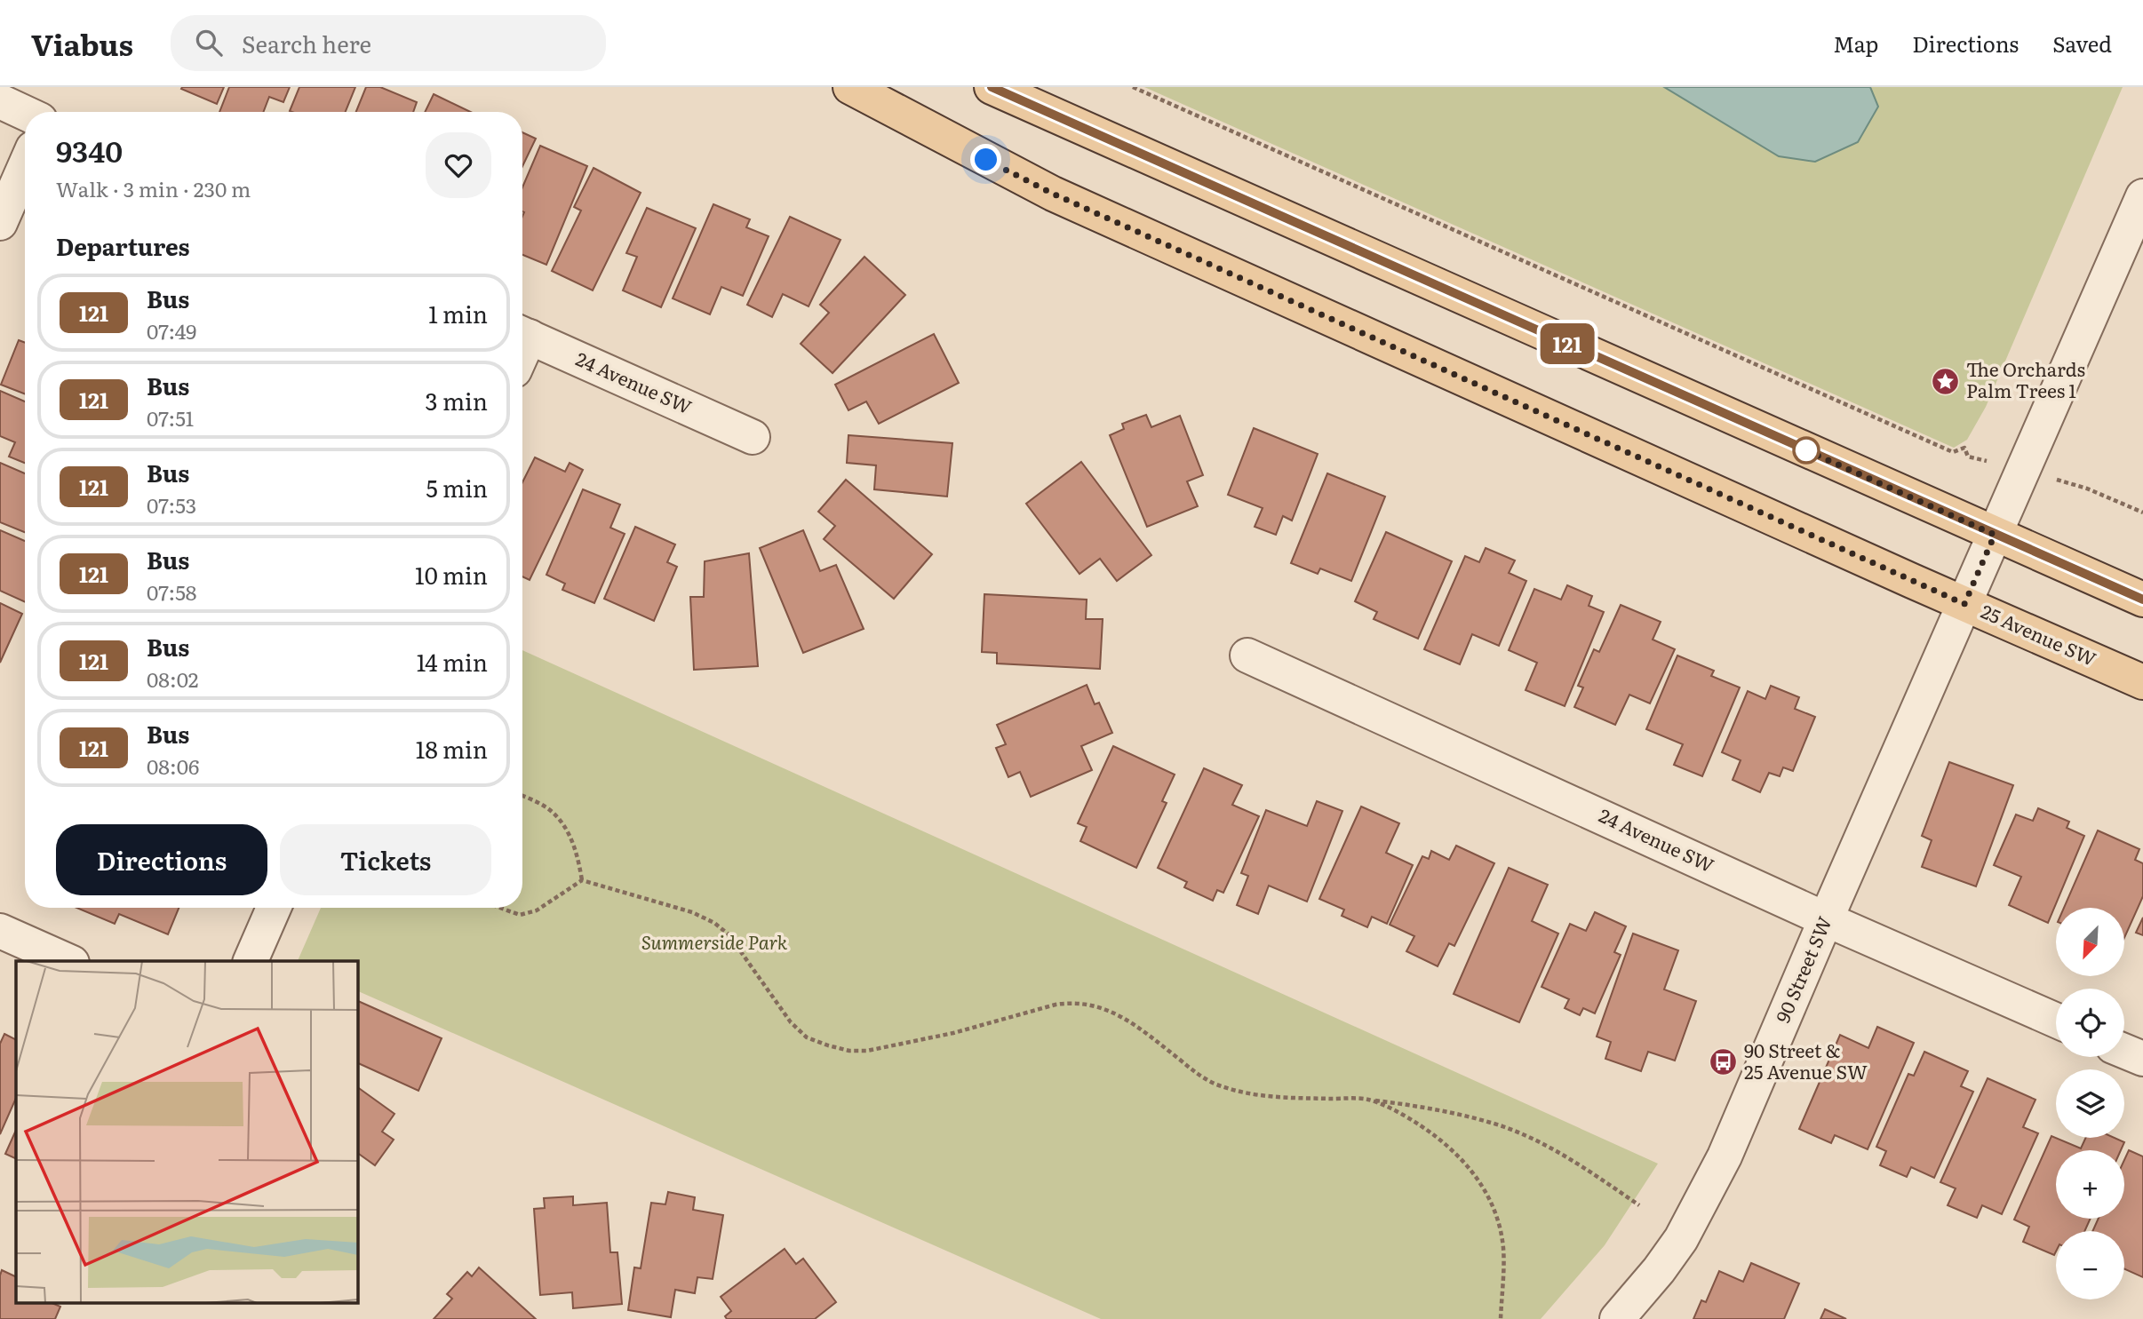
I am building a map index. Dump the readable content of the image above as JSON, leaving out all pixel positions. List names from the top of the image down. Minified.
{"streets":{"main road":["25 Avenue SW"],"street":["24 Avenue SW","90 Street SW"]},"crossings":[["24 Avenue SW","90 Street SW"],["25 Avenue SW","90 Street SW"]],"parks":["Summerside Park"],"places":{"place":["The Orchards Palm Trees 1"],"bus stop":["90 Street & 25 Avenue SW"]},"lines":["bus line 121"],"north":"bottom left","page":{"header":"Viabus","search":"Search here","nav":["Map","Directions","Saved"],"on_map":"121","heading":[["9340","Walk · 3 min · 230 m"],"Departures"],"list":[{"mark":"121","name":"Bus","note":"07:49","value":"1 min"},{"mark":"121","name":"Bus","note":"07:51","value":"3 min"},{"mark":"121","name":"Bus","note":"07:53","value":"5 min"},{"mark":"121","name":"Bus","note":"07:58","value":"10 min"},{"mark":"121","name":"Bus","note":"08:02","value":"14 min"},{"mark":"121","name":"Bus","note":"08:06","value":"18 min"}],"buttons":["Directions","Tickets"],"map_buttons":["+","−"]}}
